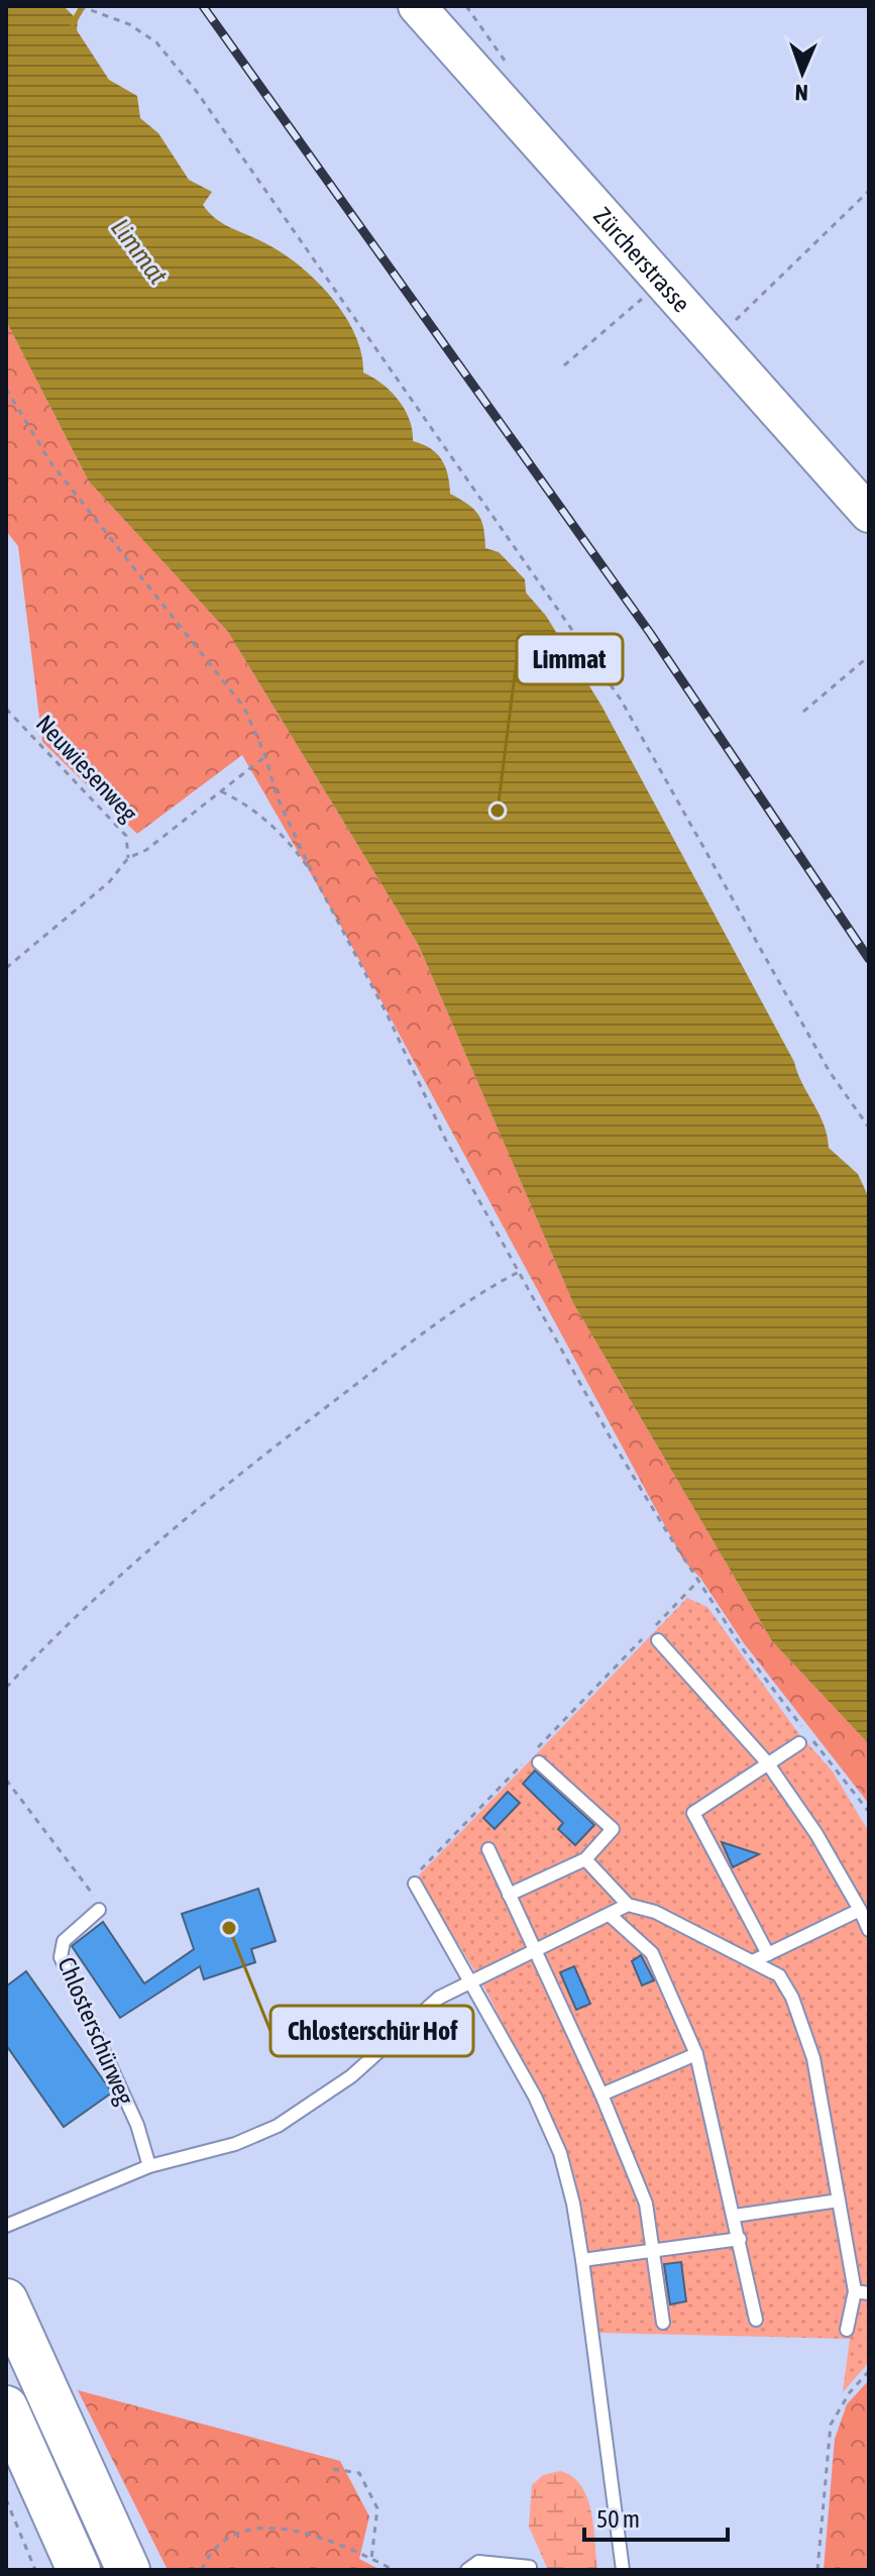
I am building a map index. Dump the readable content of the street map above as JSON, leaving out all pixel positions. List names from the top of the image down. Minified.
{"streets":{"main road":["Zürcherstrasse"],"lane":["Chlosterschürweg"],"path":["Neuwiesenweg"]},"water":["Limmat"],"places":["Limmat","Chlosterschür Hof"],"scale_bar":"50 m","north":"bottom"}
